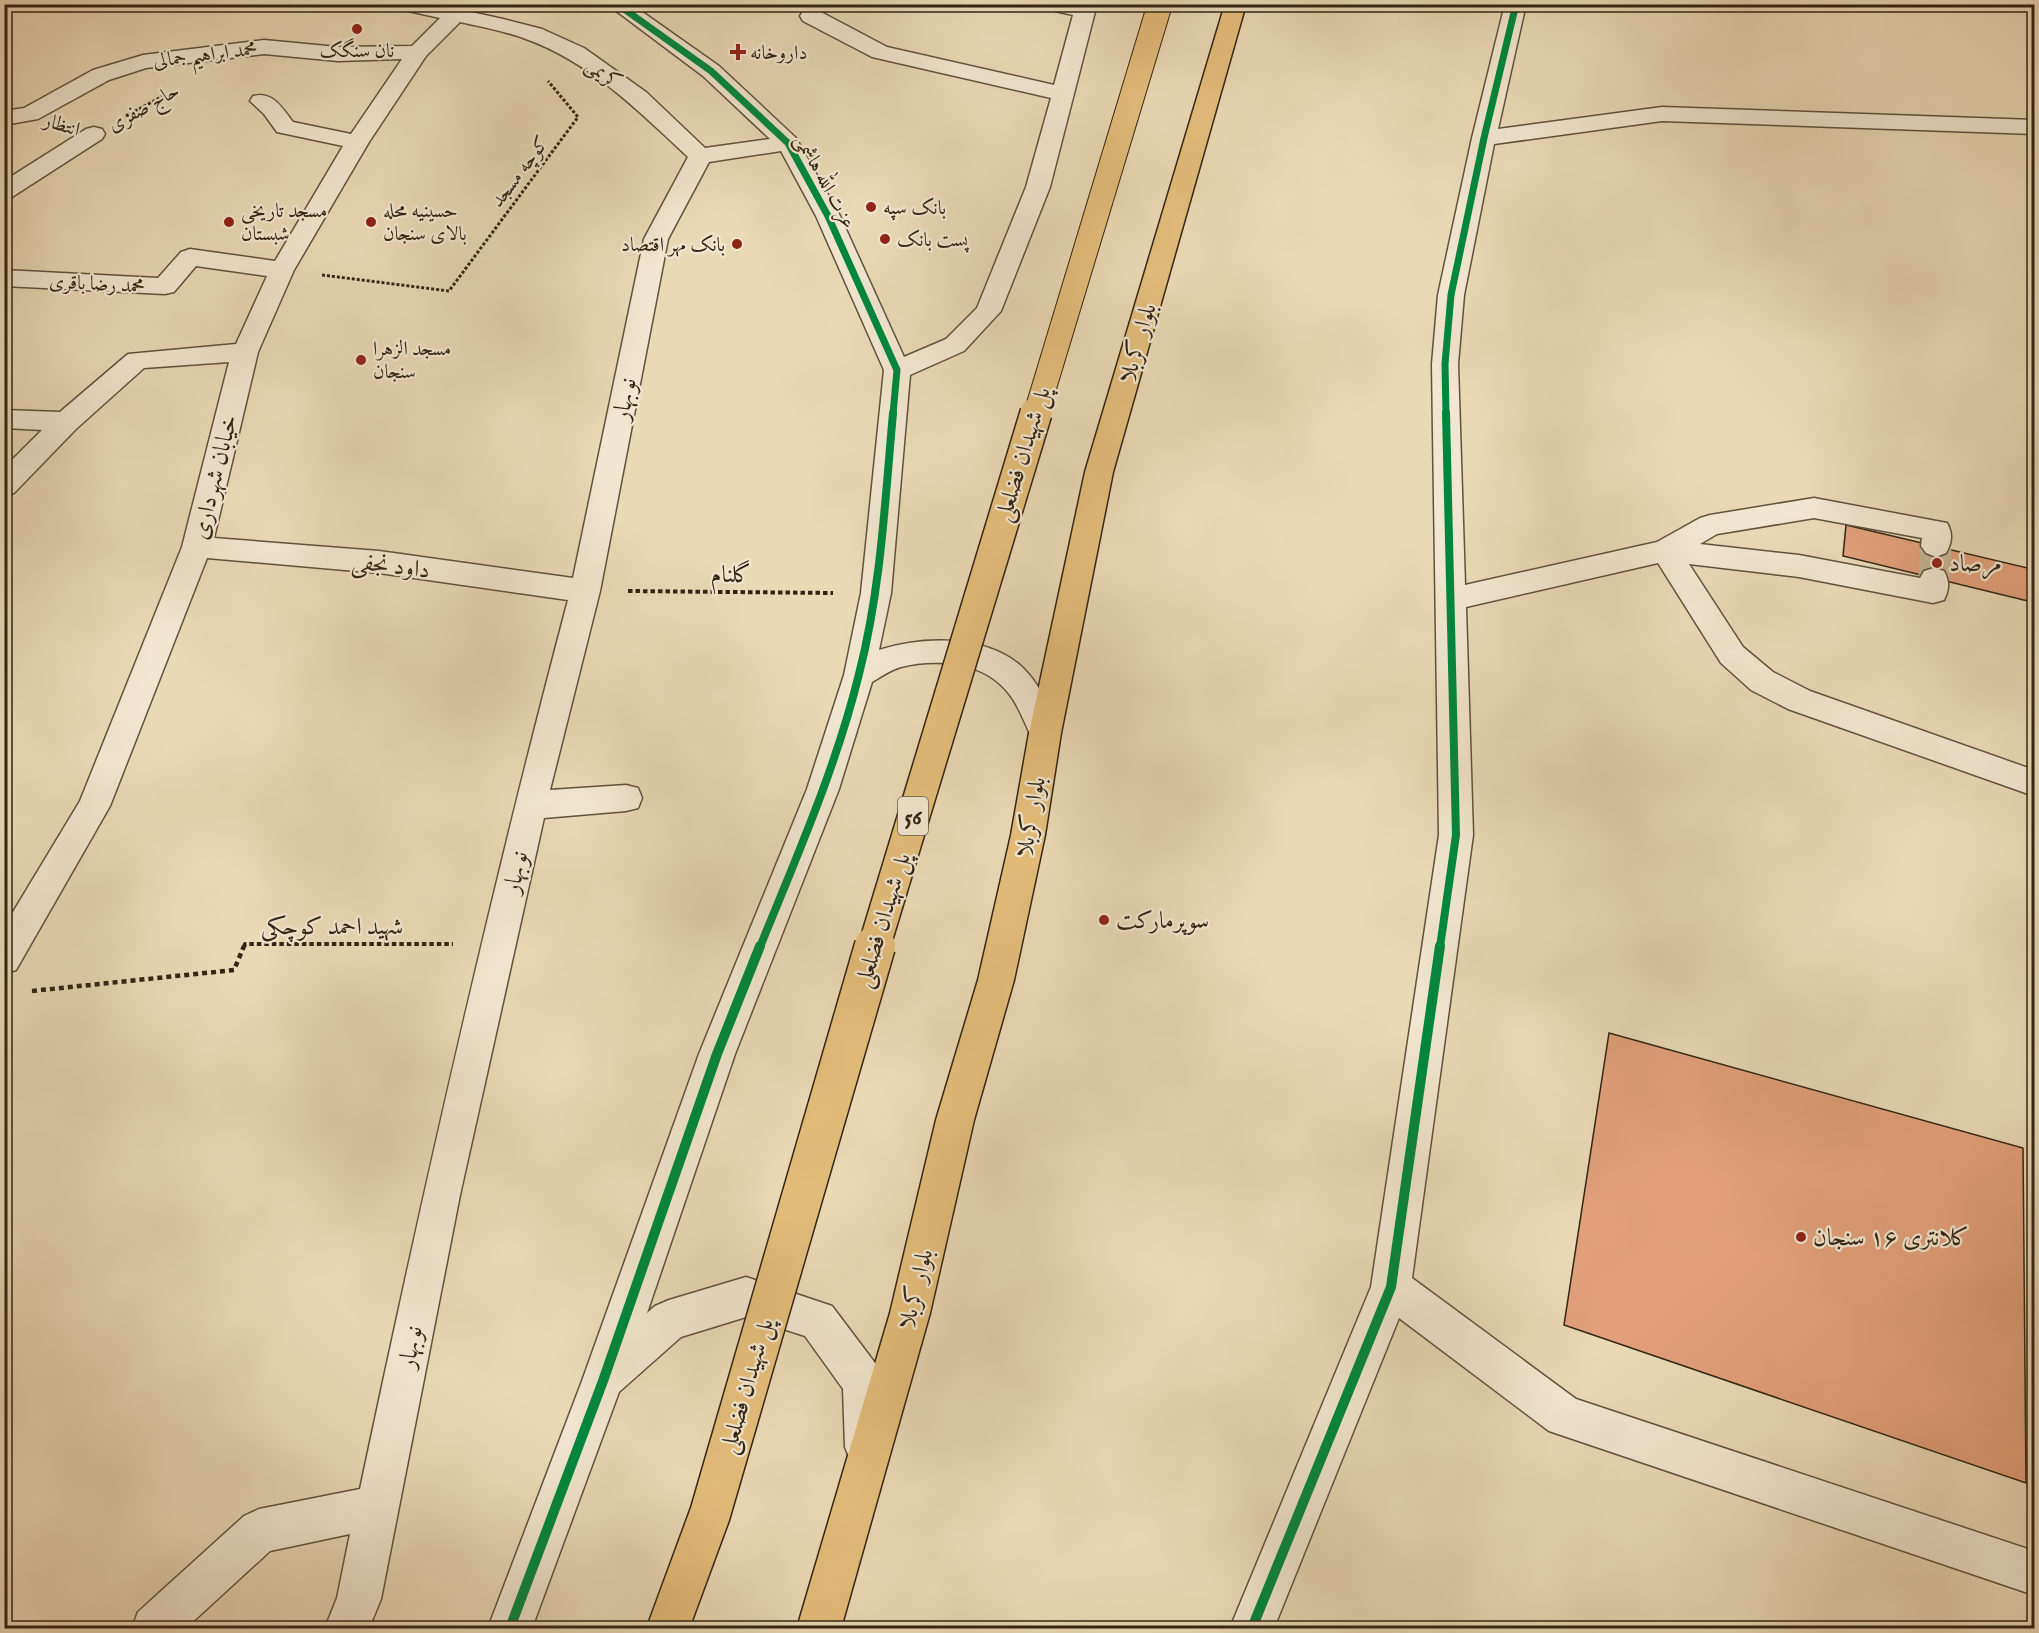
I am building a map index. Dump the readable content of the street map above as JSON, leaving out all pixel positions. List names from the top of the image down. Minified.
{"streets":{"highway":["بلوار کربلا","پل شهیدان فضلعلی","56"],"street":["محمد ابراهیم جمالی","کریمی","حاج صفری","انتظار","عزت الله هاشمی","محمد رضا باقری","نوبهار","خیابان شهرداری","داود نجفی"],"path":["کوچه مسجد","گلنام","شهید احمد کوچکی"]},"crossings":[["محمد ابراهیم جمالی","انتظار"],["محمد ابراهیم جمالی","خیابان شهرداری"],["کریمی","نوبهار"],["کریمی","خیابان شهرداری"],["حاج صفری","انتظار"],["کوچه مسجد","محمد رضا باقری"],["کوچه مسجد","خیابان شهرداری"],["محمد رضا باقری","خیابان شهرداری"],["نوبهار","داود نجفی"],["نوبهار","گلنام"],["نوبهار","شهید احمد کوچکی"],["خیابان شهرداری","داود نجفی"],["داود نجفی","گلنام"]],"places":{"other":["نان سنگک","بانک سپه","مسجد تاریخی شبستان","حسینیه محله بالای سنجان","پست بانک","بانک مهر اقتصاد","مسجد الزهرا سنجان","مرصاد","سوپرمارکت","کلانتری ۱۶ سنجان"],"health":["داروخانه"]}}
